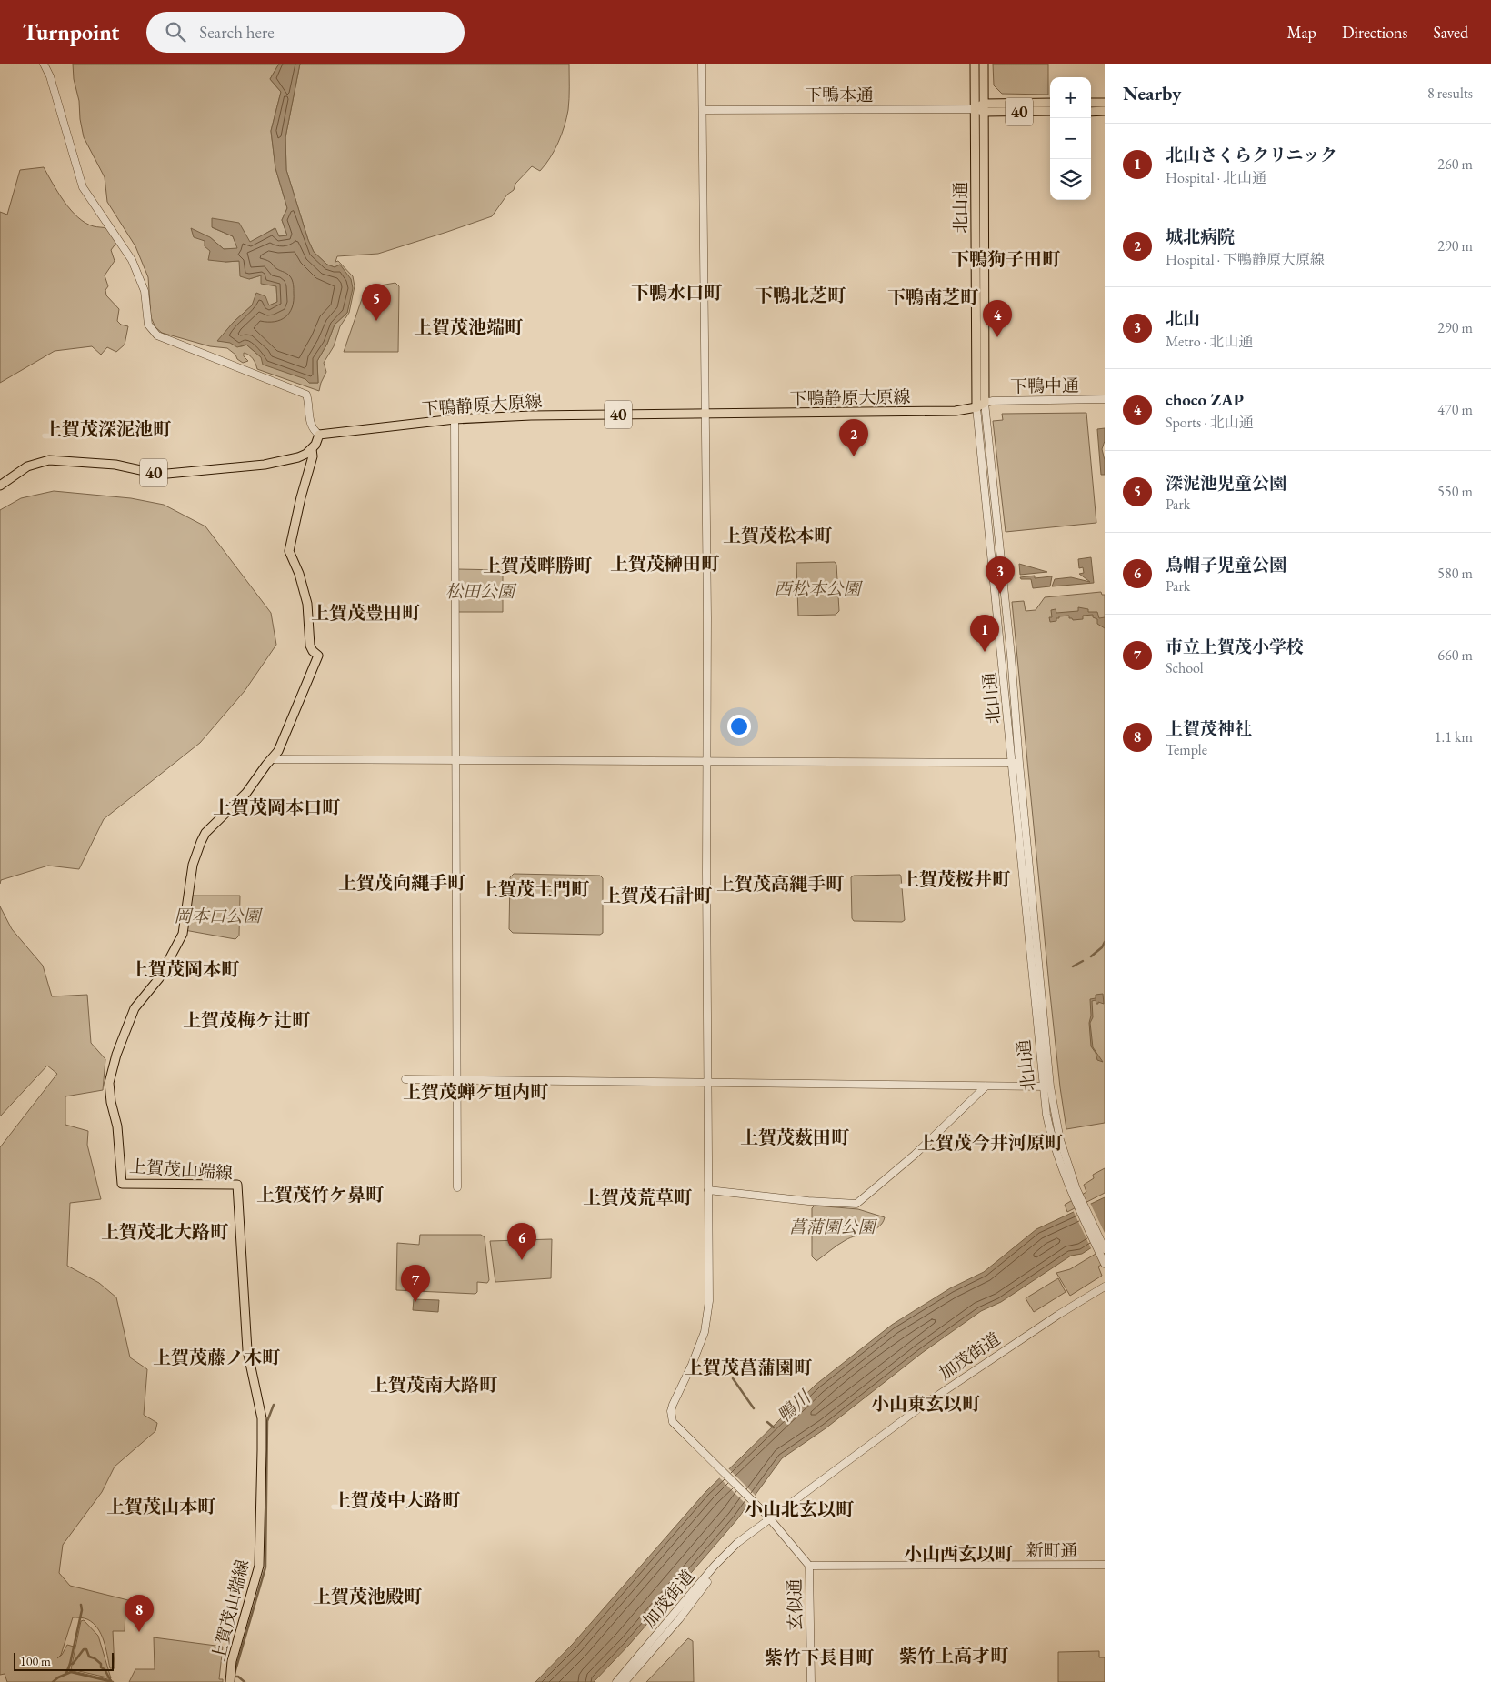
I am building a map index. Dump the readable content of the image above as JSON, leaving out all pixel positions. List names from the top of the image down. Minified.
{"streets":{"main road":["40","北山通","下鴨静原大原線","上賀茂山端線"],"street":["下鴨本通","下鴨中通","加茂街道","新町通","玄似通"]},"crossings":[["下鴨本通","40"],["下鴨本通","北山通"],["下鴨本通","玄似通"],["40","北山通"],["40","上賀茂山端線"],["北山通","下鴨中通"],["北山通","下鴨静原大原線"],["下鴨中通","下鴨静原大原線"],["下鴨静原大原線","玄似通"],["加茂街道","玄似通"],["新町通","玄似通"]],"districts":["下鴨狗子田町","下鴨水口町","下鴨北芝町","下鴨南芝町","上賀茂池端町","上賀茂深泥池町","上賀茂松本町","上賀茂榊田町","上賀茂畔勝町","上賀茂豊田町","上賀茂岡本口町","上賀茂桜井町","上賀茂向縄手町","上賀茂高縄手町","上賀茂土門町","上賀茂石計町","上賀茂岡本町","上賀茂梅ケ辻町","上賀茂蝉ケ垣内町","上賀茂薮田町","上賀茂今井河原町","上賀茂竹ケ鼻町","上賀茂荒草町","上賀茂北大路町","上賀茂藤ノ木町","上賀茂菖蒲園町","上賀茂南大路町","小山東玄以町","上賀茂中大路町","上賀茂山本町","小山北玄以町","小山西玄以町","上賀茂池殿町","紫竹上高才町","紫竹下長目町"],"water":["鴨川"],"parks":["西松本公園","松田公園","岡本口公園","菖蒲園公園"],"scale_bar":"100 m","page":{"header":"Turnpoint","search":"Search here","nav":["Map","Directions","Saved"],"heading":["Nearby","8 results"],"map_buttons":["+","−"],"list":[{"mark":"1","name":"北山さくらクリニック","note":"Hospital · 北山通","value":"260 m"},{"mark":"2","name":"城北病院","note":"Hospital · 下鴨静原大原線","value":"290 m"},{"mark":"3","name":"北山","note":"Metro · 北山通","value":"290 m"},{"mark":"4","name":"choco ZAP","note":"Sports · 北山通","value":"470 m"},{"mark":"5","name":"深泥池児童公園","note":"Park","value":"550 m"},{"mark":"6","name":"鳥帽子児童公園","note":"Park","value":"580 m"},{"mark":"7","name":"市立上賀茂小学校","note":"School","value":"660 m"},{"mark":"8","name":"上賀茂神社","note":"Temple","value":"1.1 km"}],"pins":["5","4","2","3","1","6","7","8"],"scale":"100 m"}}
